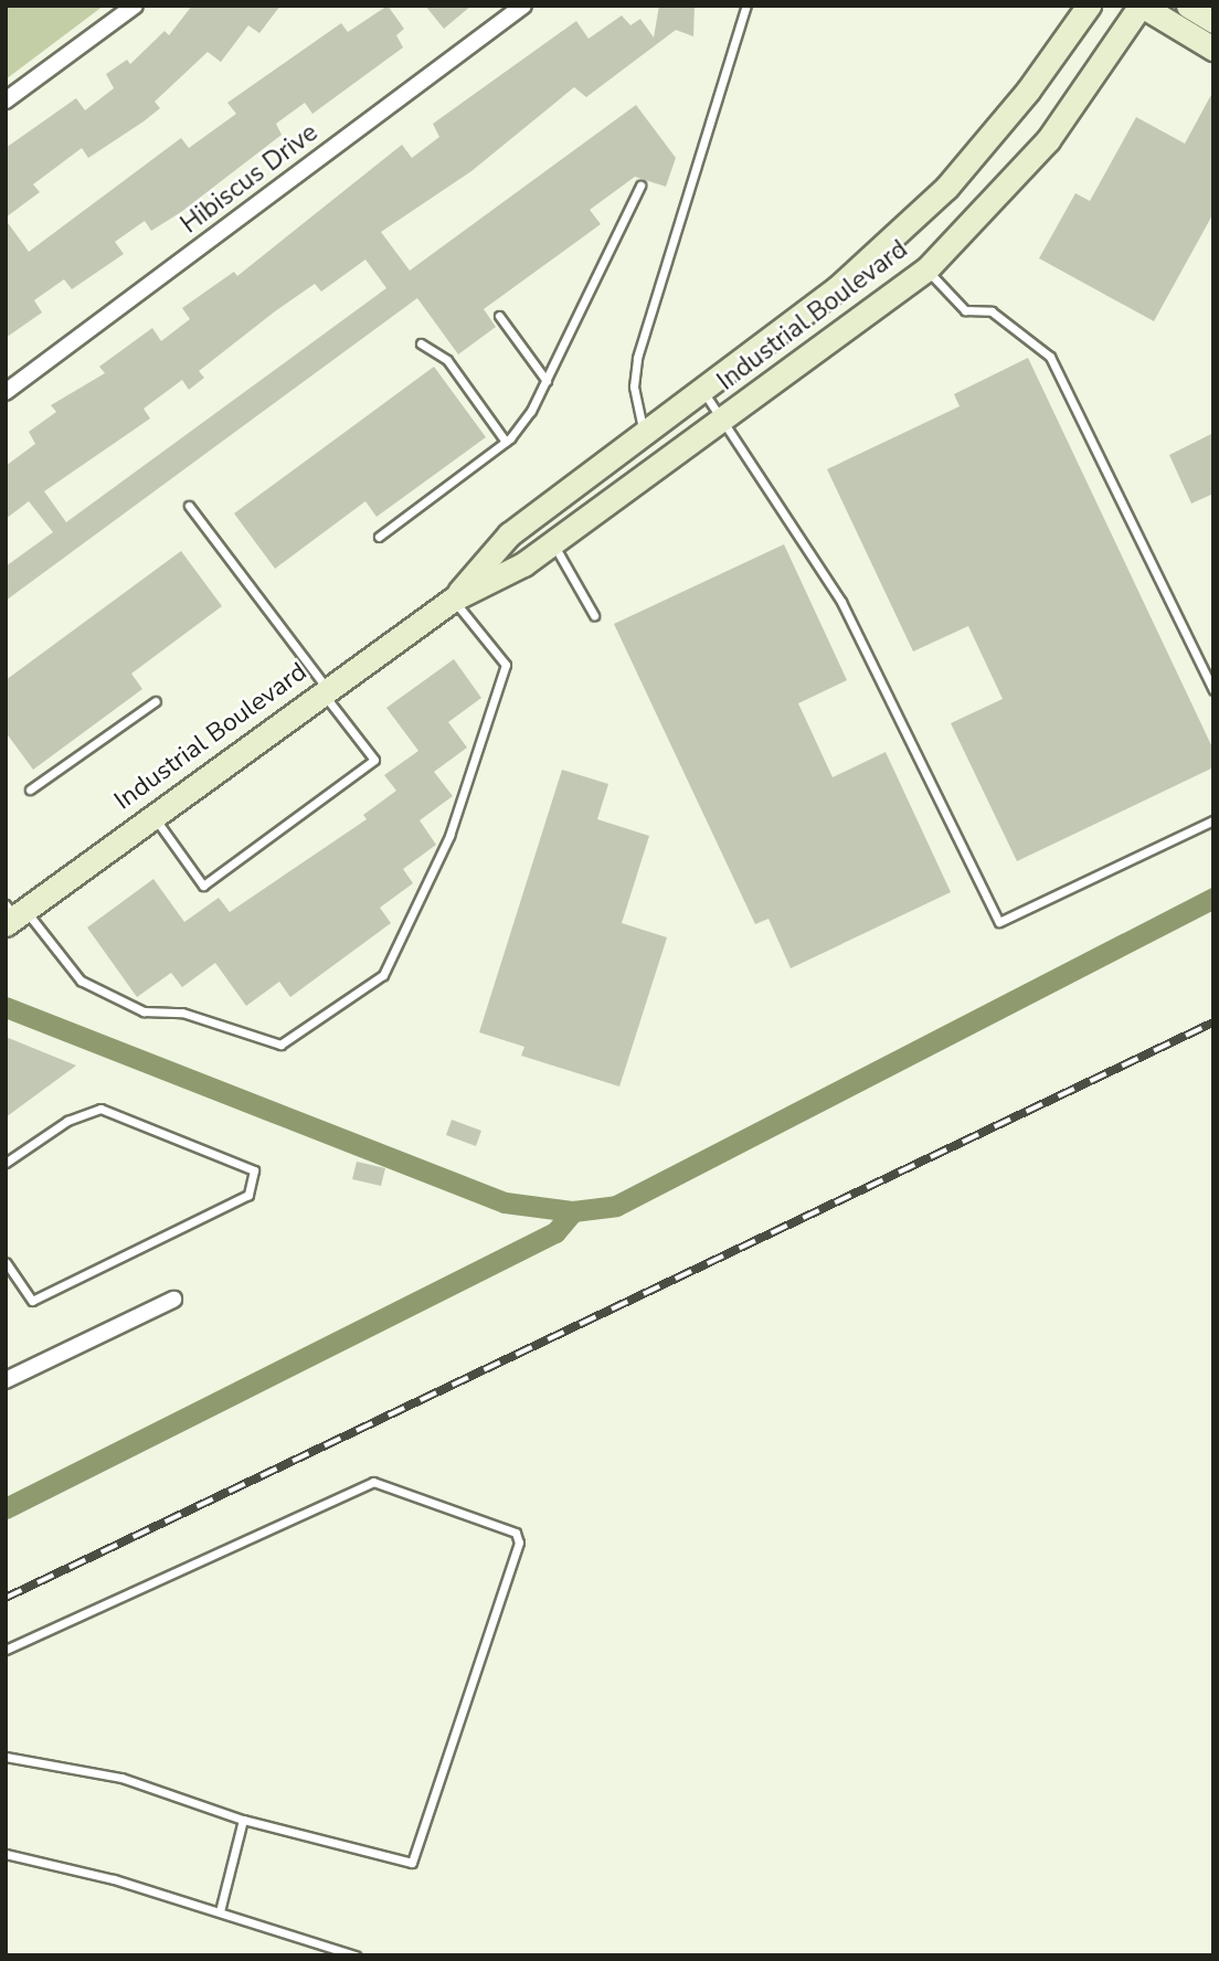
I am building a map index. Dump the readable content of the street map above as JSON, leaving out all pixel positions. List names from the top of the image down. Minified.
{"streets":{"main road":["Industrial Boulevard"],"street":["Hibiscus Drive"]}}
